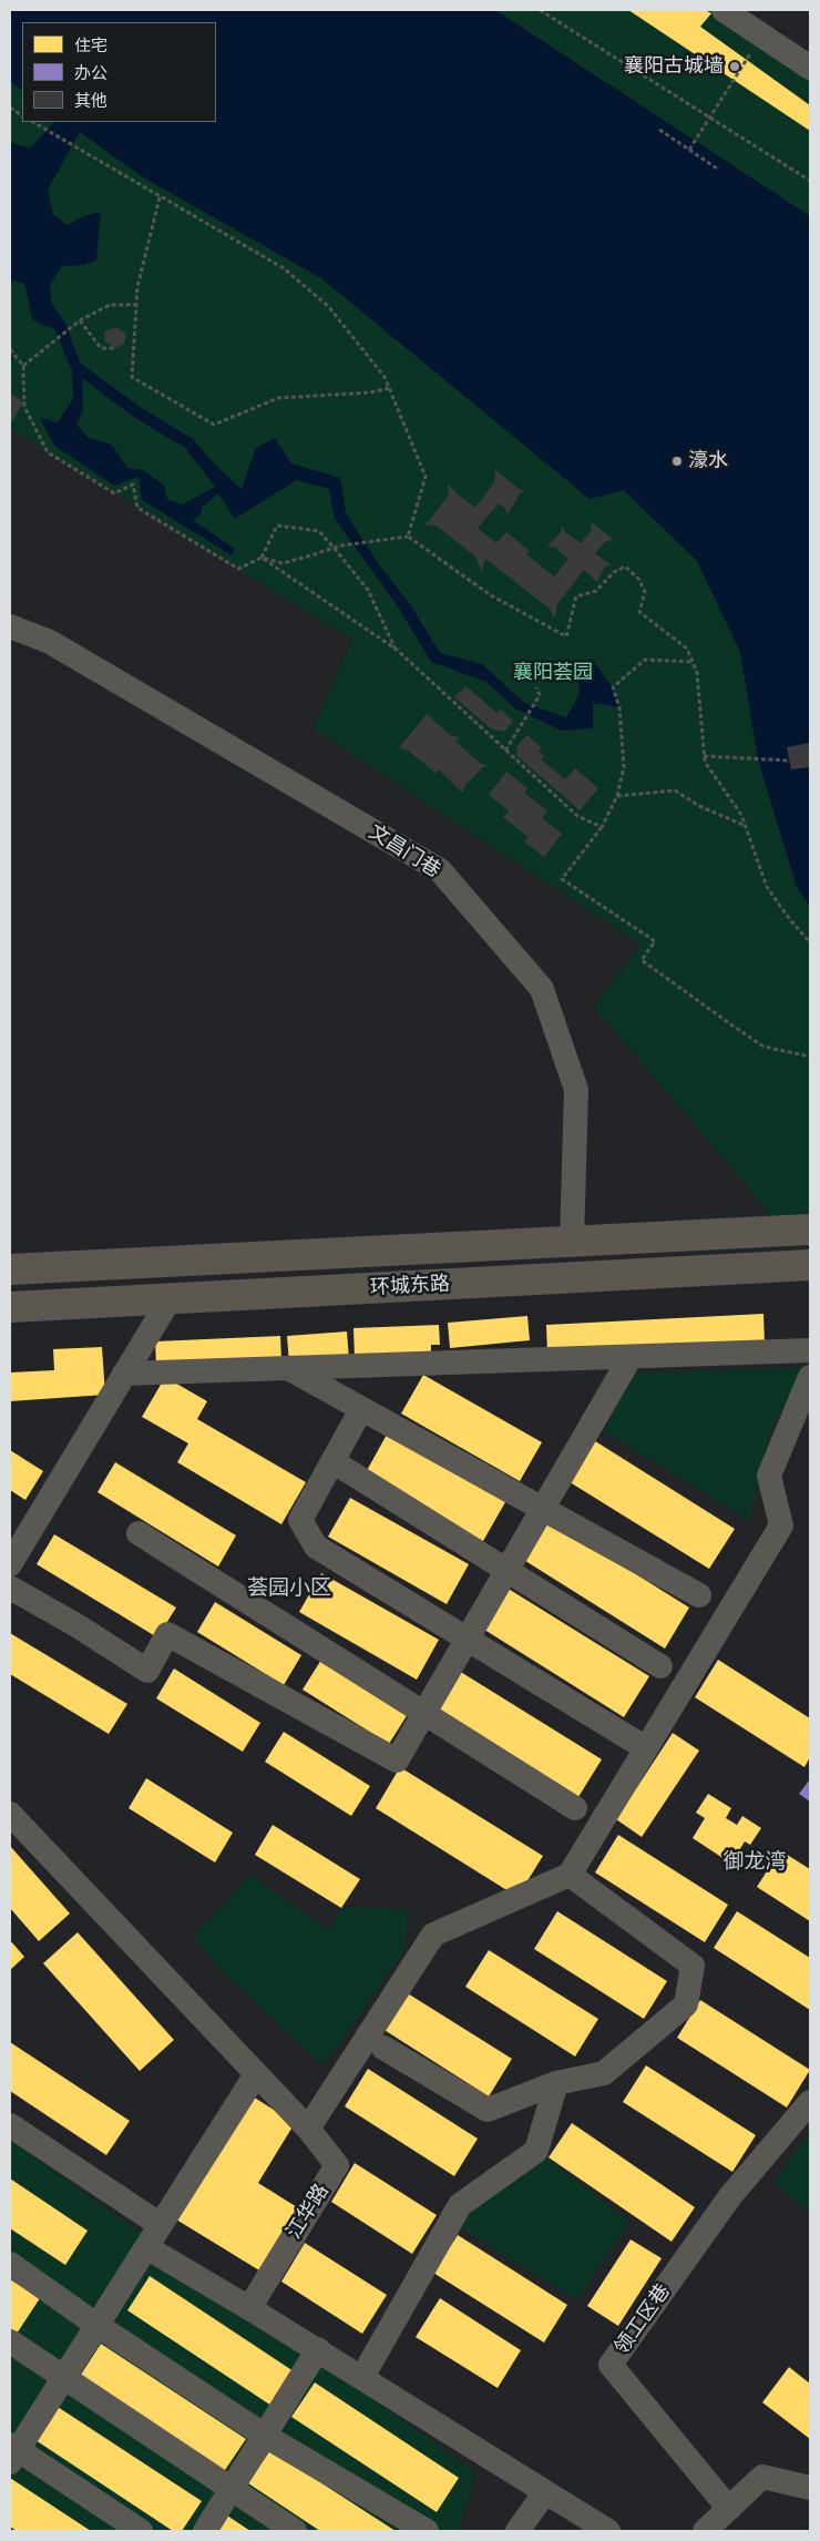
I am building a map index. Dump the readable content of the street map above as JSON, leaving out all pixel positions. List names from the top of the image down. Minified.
{"streets":{"main road":["环城东路"],"street":["文昌门巷","江华路","领工区巷"]},"crossings":[["文昌门巷","环城东路"]],"districts":["荟园小区","御龙湾"],"parks":["襄阳荟园"],"places":["襄阳古城墙","濠水"],"legend":["住宅","办公","其他"]}
